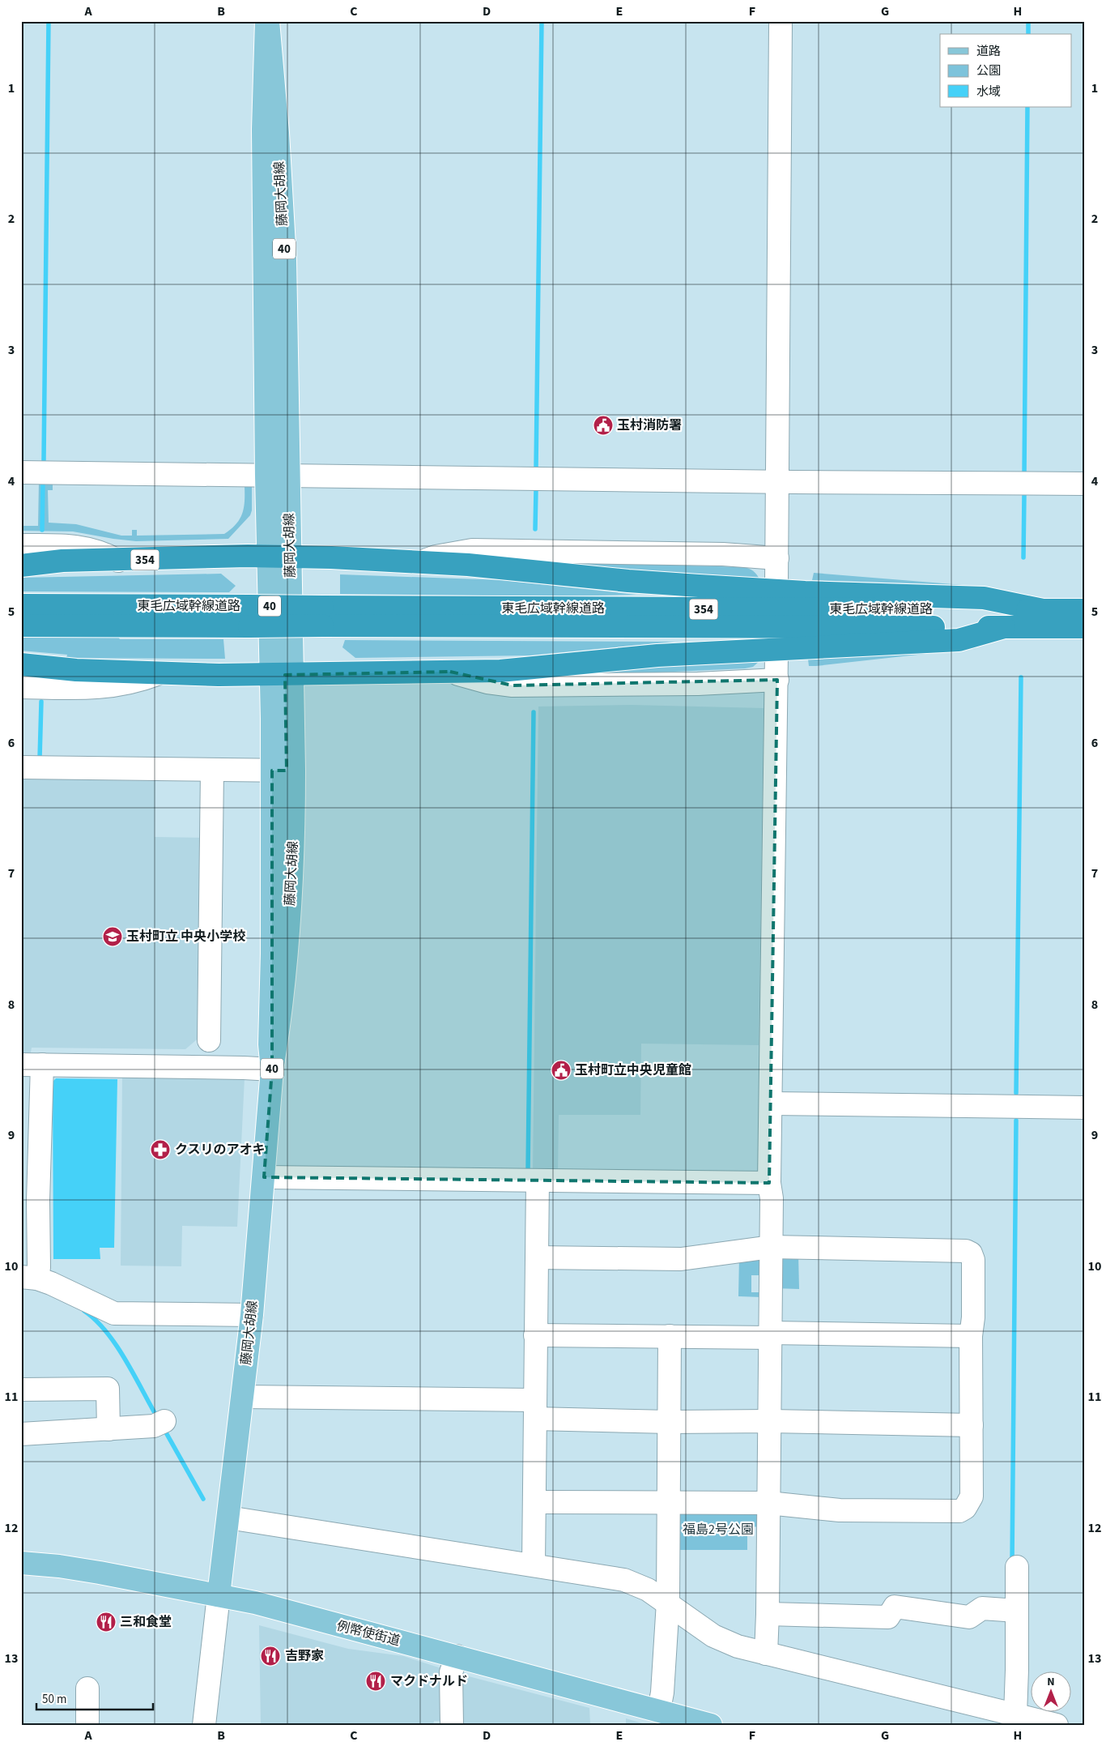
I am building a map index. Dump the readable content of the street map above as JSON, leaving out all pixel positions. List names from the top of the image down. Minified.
{"streets":{"highway":["354","東毛広域幹線道路"],"main road":["藤岡大胡線","40","例幣使街道"]},"crossings":[["藤岡大胡線","354"],["藤岡大胡線","例幣使街道"],["354","東毛広域幹線道路"]],"parks":["福島2号公園"],"places":{"public building":["玉村消防署","玉村町立中央児童館"],"school or university":["玉村町立 中央小学校"],"pharmacy":["クスリのアオキ"],"restaurant":["三和食堂","吉野家","マクドナルド"]},"legend":["道路","公園","水域"],"scale_bar":"50 m","north":"top","grid":{"columns":["A","B","C","D","E","F","G","H"],"rows":["1","2","3","4","5","6","7","8","9","10","11","12","13"]}}
